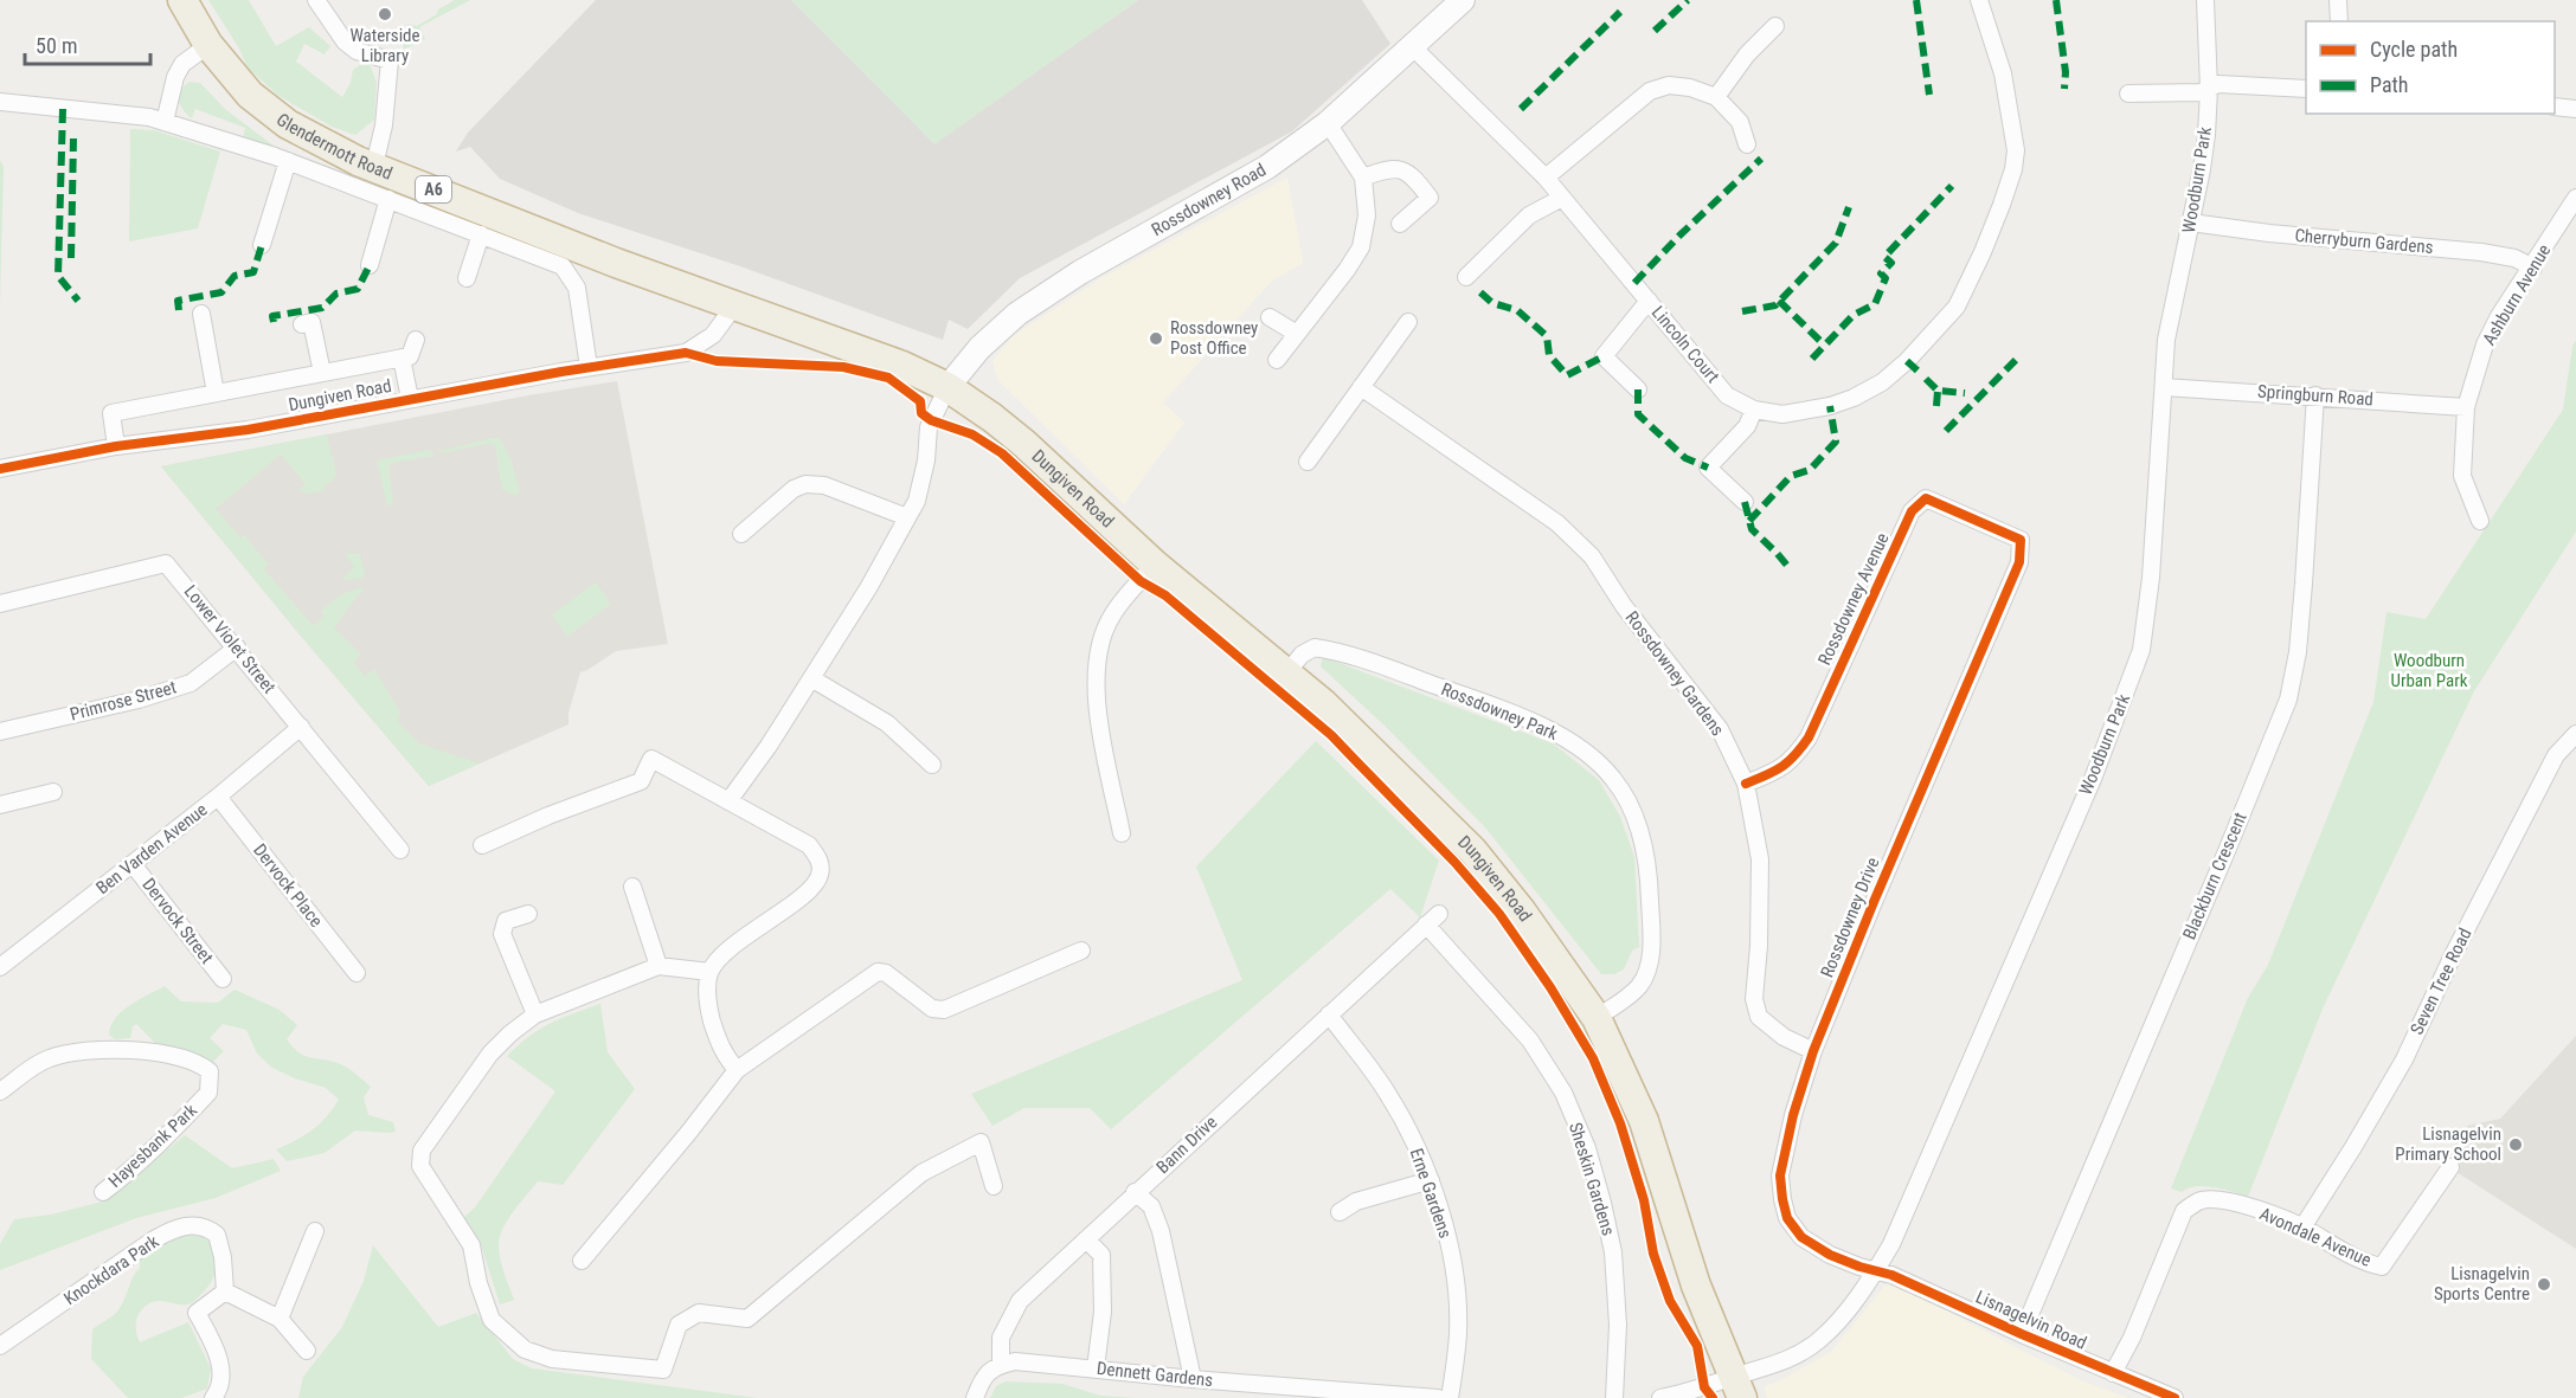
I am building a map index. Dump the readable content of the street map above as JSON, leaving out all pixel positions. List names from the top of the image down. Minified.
{"streets":{"highway":["Glendermott Road","A6","Dungiven Road"],"main road":["Rossdowney Road"],"street":["Woodburn Park","Cherryburn Gardens","Ashburn Avenue","Lincoln Court","Springburn Road","Rossdowney Avenue","Lower Violet Street","Rossdowney Gardens","Primrose Street","Rossdowney Park","Ben Varden Avenue","Blackburn Crescent","Dervock Place","Rossdowney Drive","Dervock Street","Seven Tree Road","Bann Drive","Hayesbank Park","Sheskin Gardens","Erne Gardens","Avondale Avenue","Knockdara Park","Lisnagelvin Road","Dennett Gardens"]},"crossings":[["Glendermott Road","Dungiven Road"],["Woodburn Park","Cherryburn Gardens"],["Woodburn Park","Dungiven Road"],["Woodburn Park","Springburn Road"],["Woodburn Park","Rossdowney Drive"],["Woodburn Park","Lisnagelvin Road"],["Rossdowney Road","Lincoln Court"],["Rossdowney Road","Dungiven Road"],["Cherryburn Gardens","Ashburn Avenue"],["Ashburn Avenue","Springburn Road"],["Dungiven Road","Rossdowney Park"],["Springburn Road","Blackburn Crescent"],["Rossdowney Avenue","Rossdowney Gardens"],["Rossdowney Avenue","Rossdowney Drive"],["Lower Violet Street","Primrose Street"],["Lower Violet Street","Ben Varden Avenue"],["Rossdowney Gardens","Rossdowney Drive"],["Ben Varden Avenue","Dervock Place"],["Ben Varden Avenue","Dervock Street"],["Blackburn Crescent","Lisnagelvin Road"],["Rossdowney Drive","Lisnagelvin Road"],["Seven Tree Road","Avondale Avenue"],["Bann Drive","Sheskin Gardens"],["Bann Drive","Erne Gardens"],["Bann Drive","Dennett Gardens"],["Avondale Avenue","Lisnagelvin Road"]],"parks":["Woodburn Urban Park"],"places":["Waterside Library","Rossdowney Post Office","Lisnagelvin Primary School","Lisnagelvin Sports Centre"],"legend":["Cycle path","Path"],"scale_bar":"50 m"}
